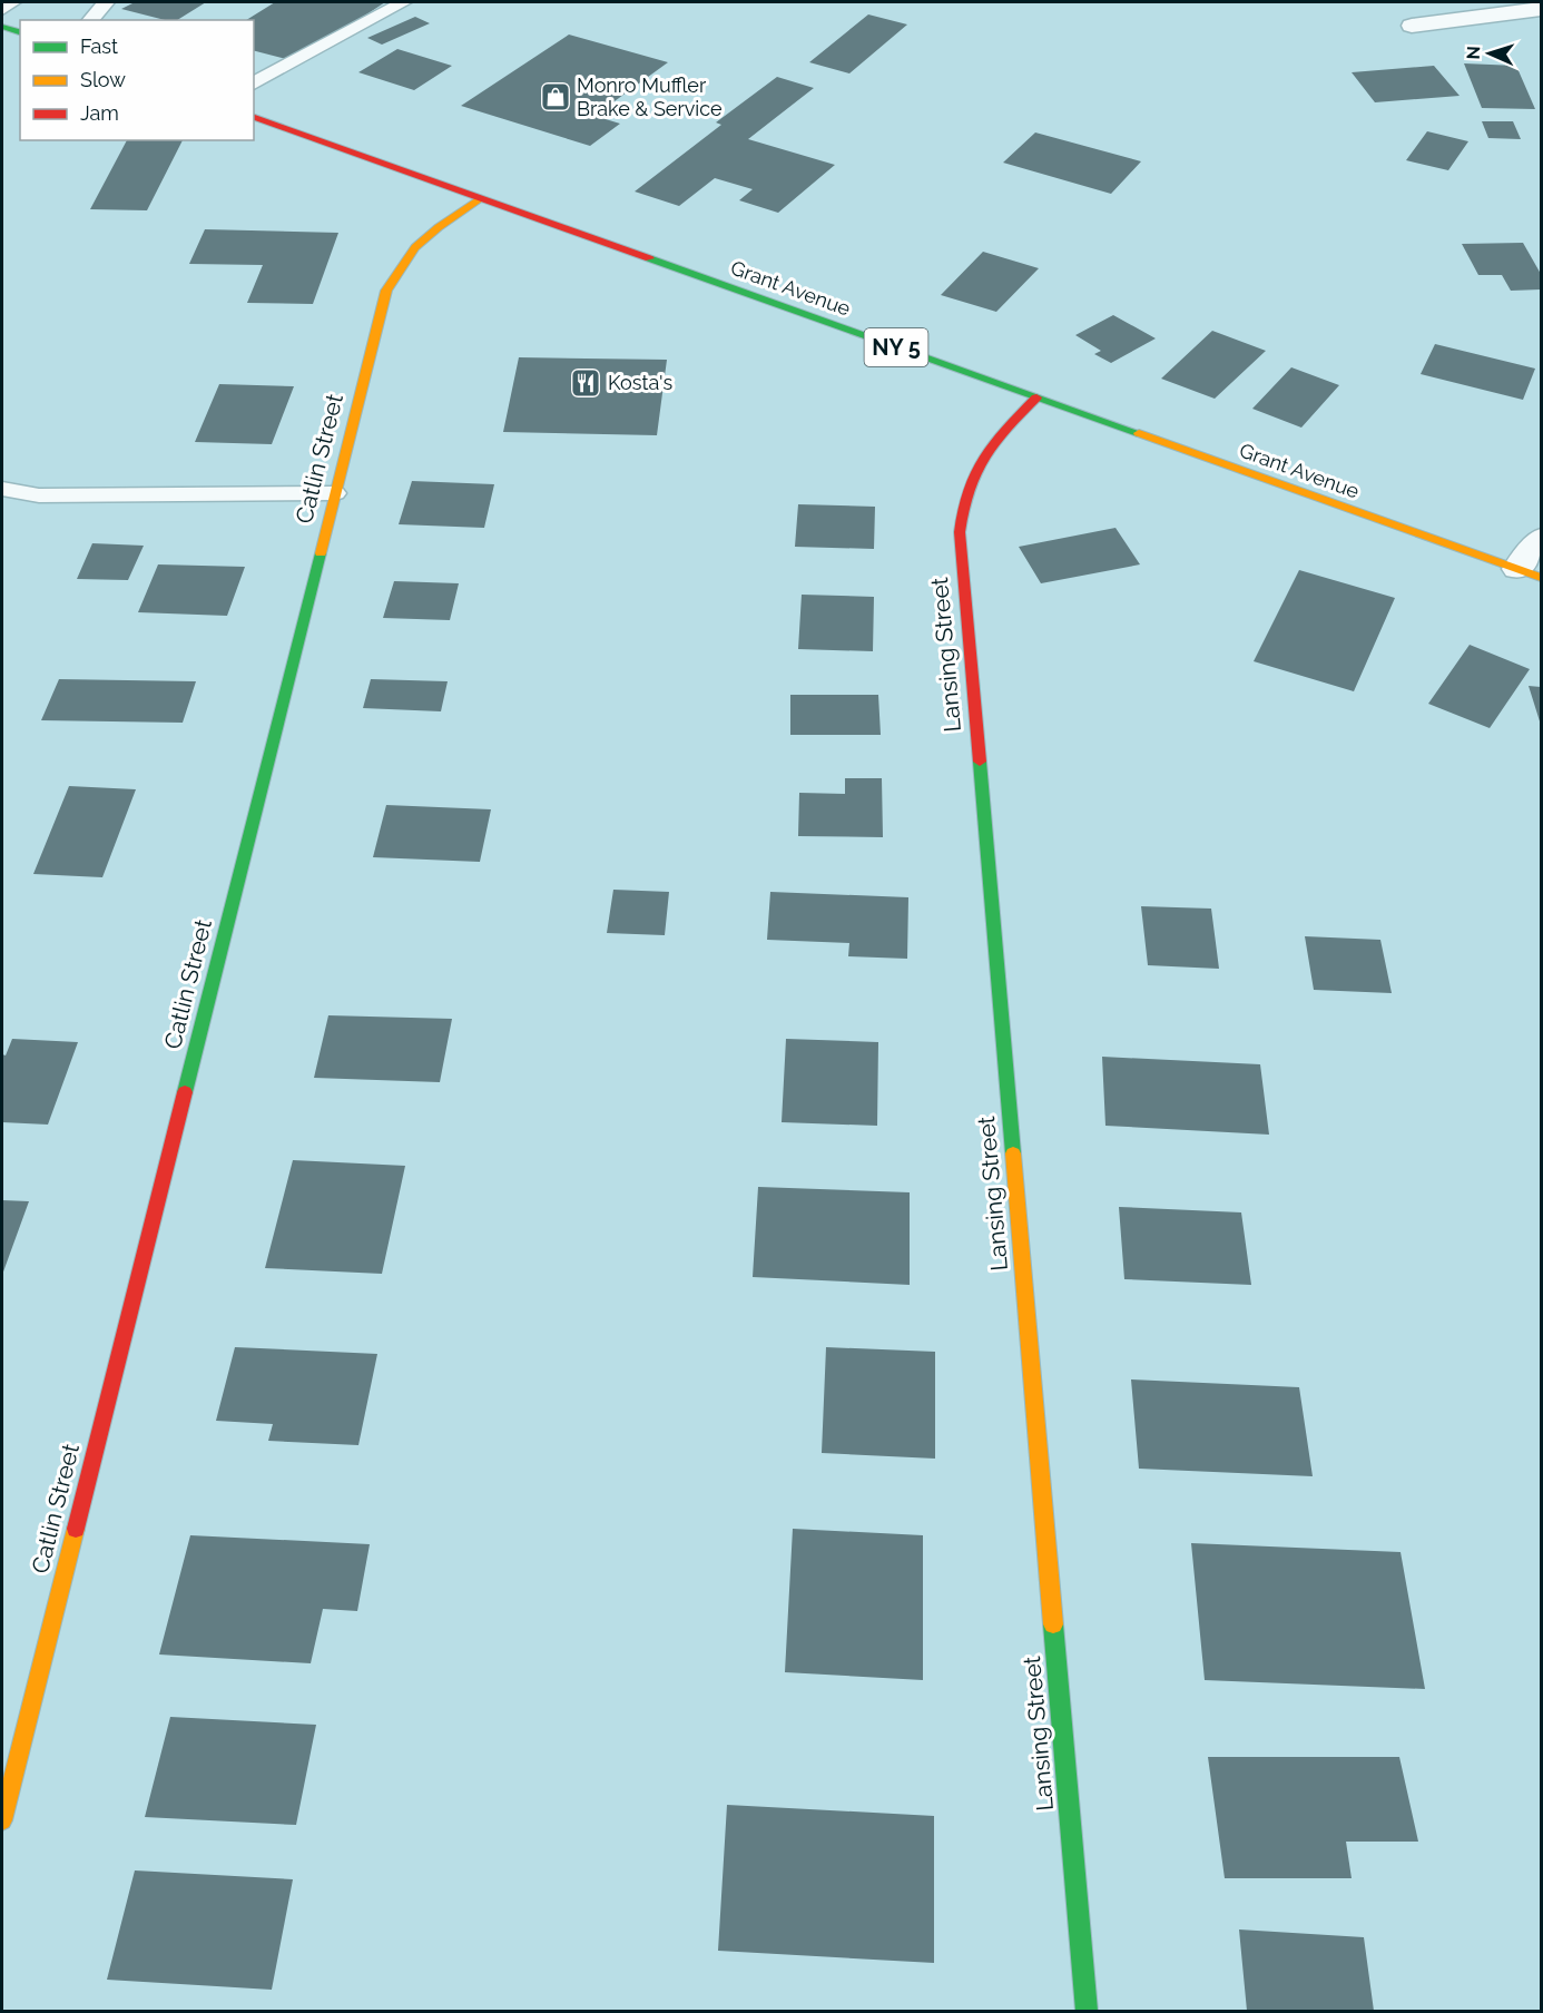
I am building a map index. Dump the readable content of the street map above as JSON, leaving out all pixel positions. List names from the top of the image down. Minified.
{"streets":{"main road":["Grant Avenue","NY 5","Catlin Street","Lansing Street"]},"crossings":[["Grant Avenue","Catlin Street"],["Grant Avenue","Lansing Street"]],"places":{"shop":["Monro Muffler Brake & Service"],"restaurant":["Kosta's"]},"legend":["Fast","Slow","Jam"],"north":"left"}
